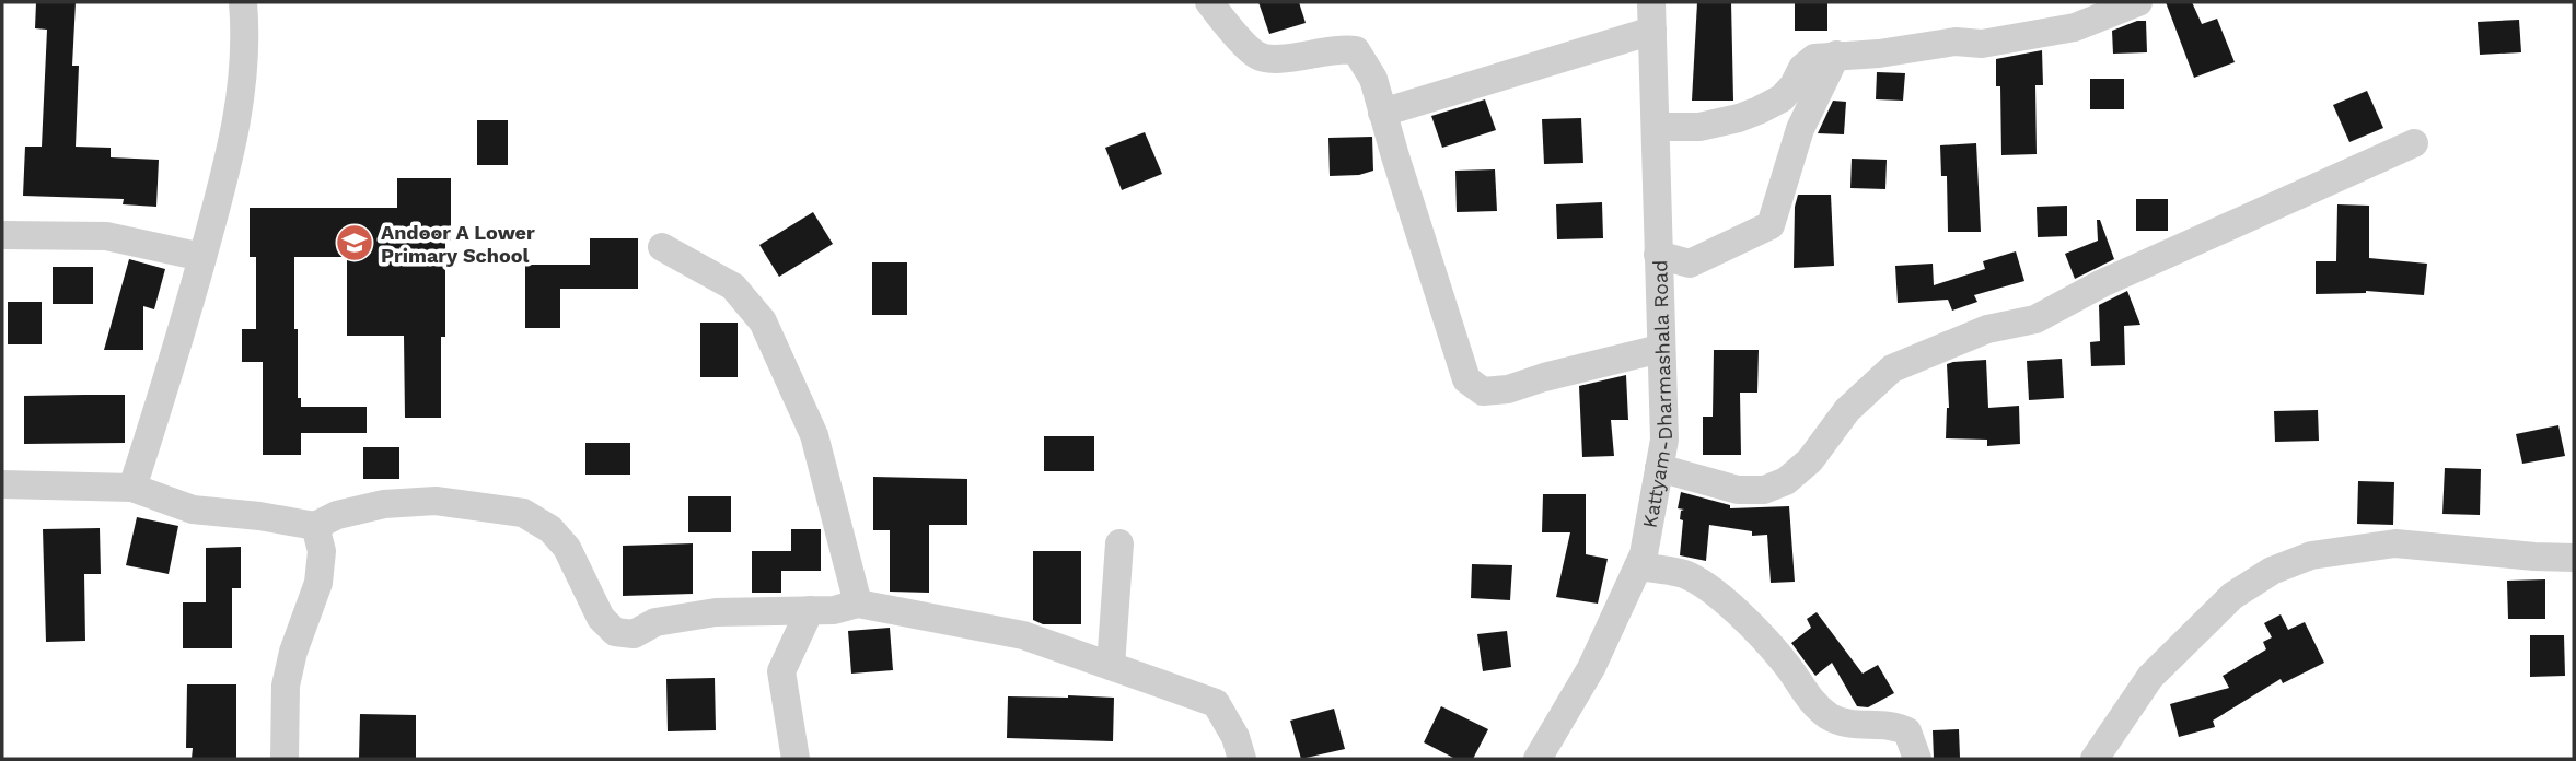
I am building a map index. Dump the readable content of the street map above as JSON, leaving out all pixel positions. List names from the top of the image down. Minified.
{"streets":{"street":["Kattyam-Dharmashala Road"]},"places":{"school or university":["Andoor A Lower Primary School"]}}
